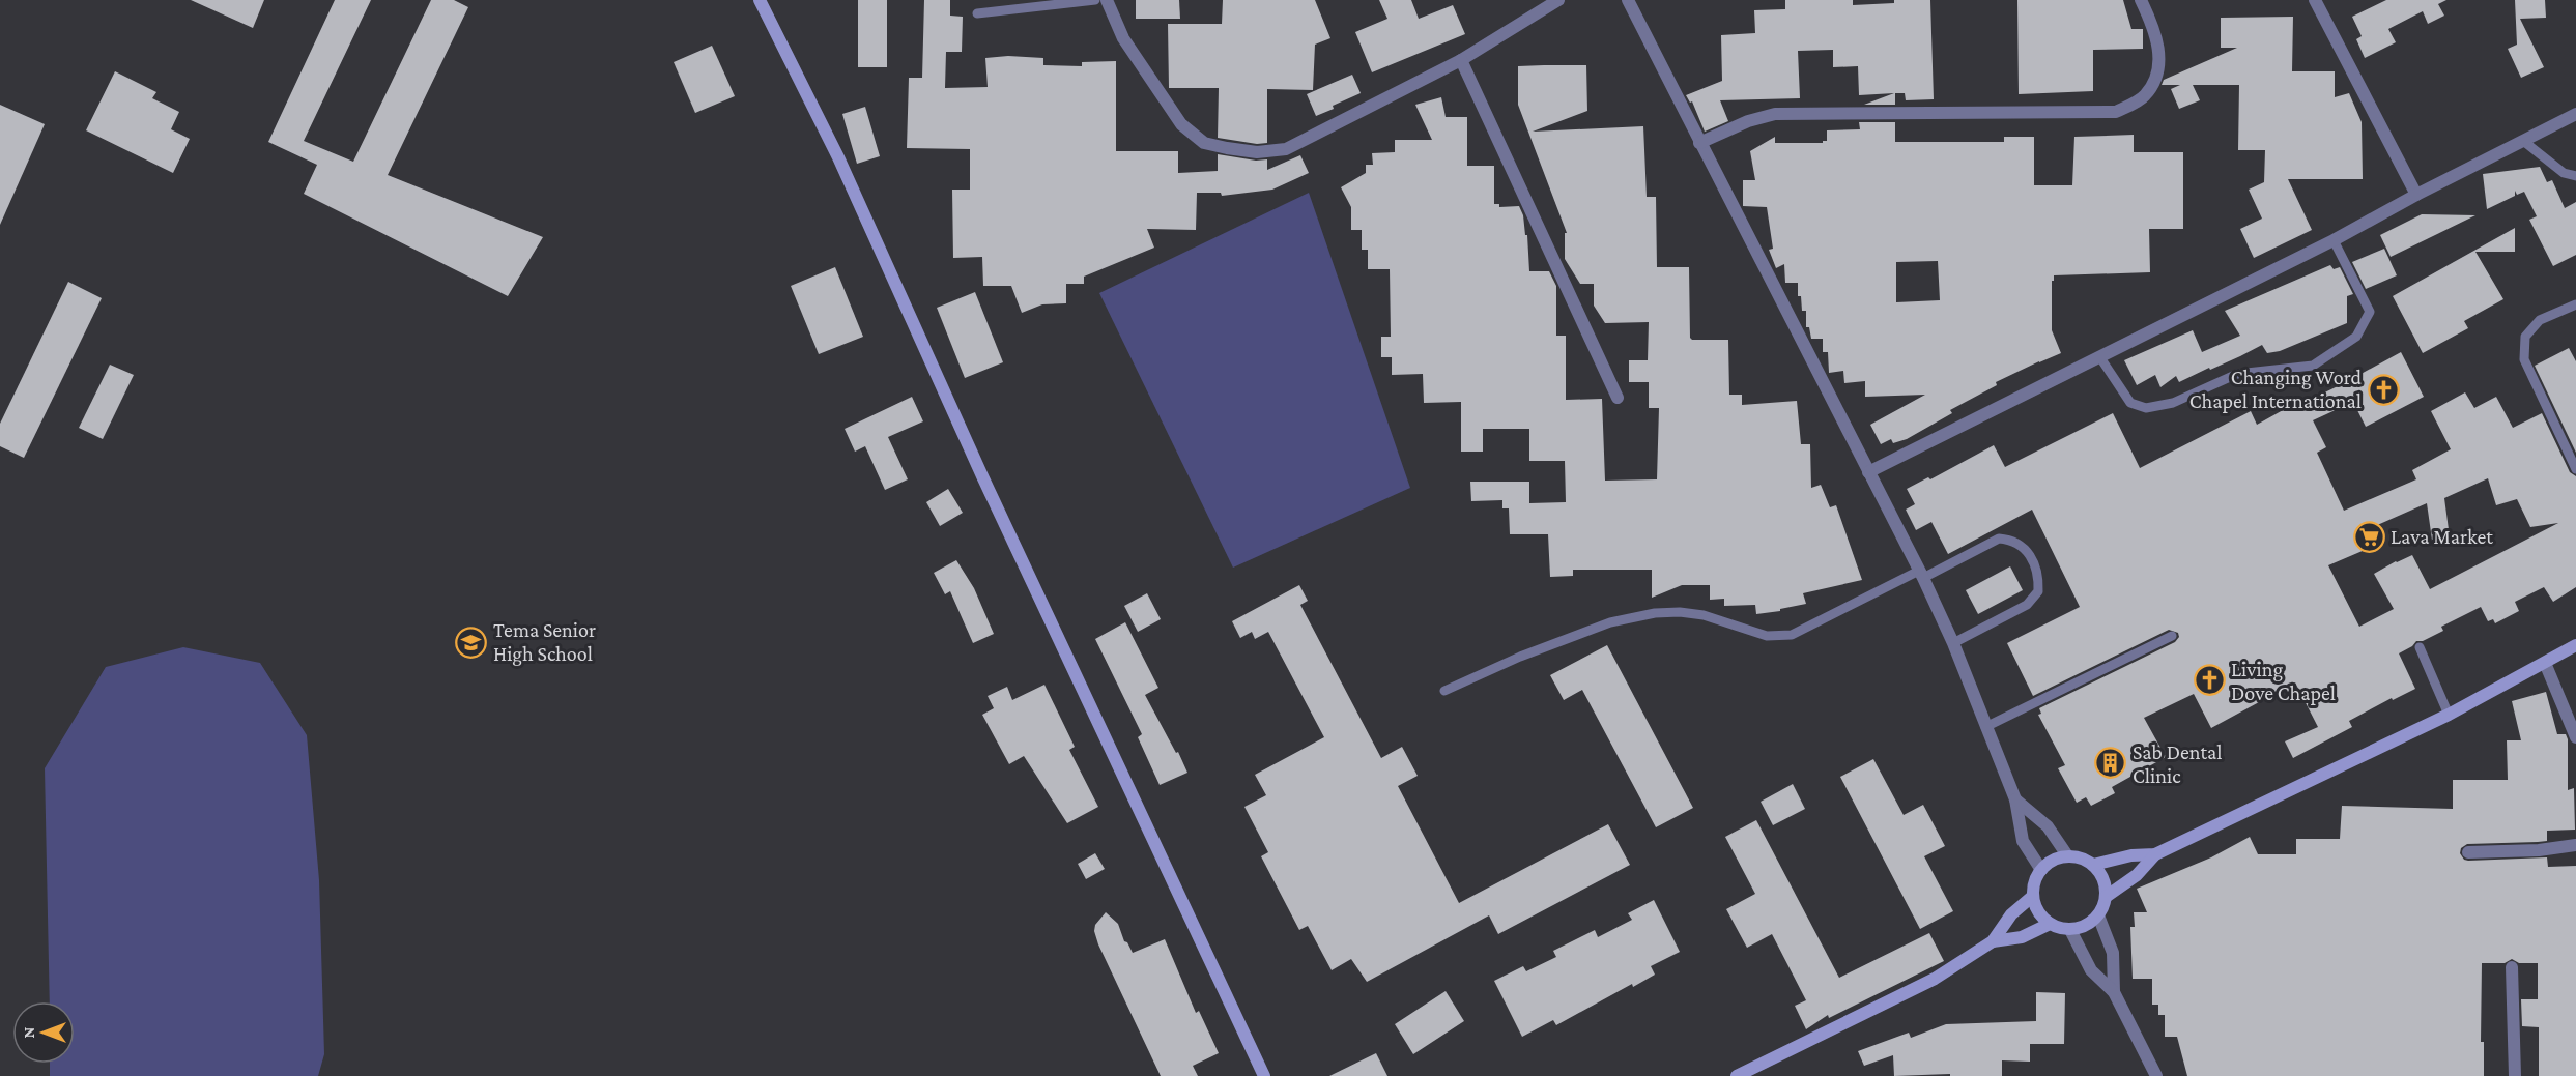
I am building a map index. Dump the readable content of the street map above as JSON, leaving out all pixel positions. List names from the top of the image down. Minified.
{"places":{"church":["Changing Word Chapel International","Living Dove Chapel"],"supermarket":["Lava Market"],"school or university":["Tema Senior High School"],"building":["Sab Dental Clinic"]},"north":"left"}
